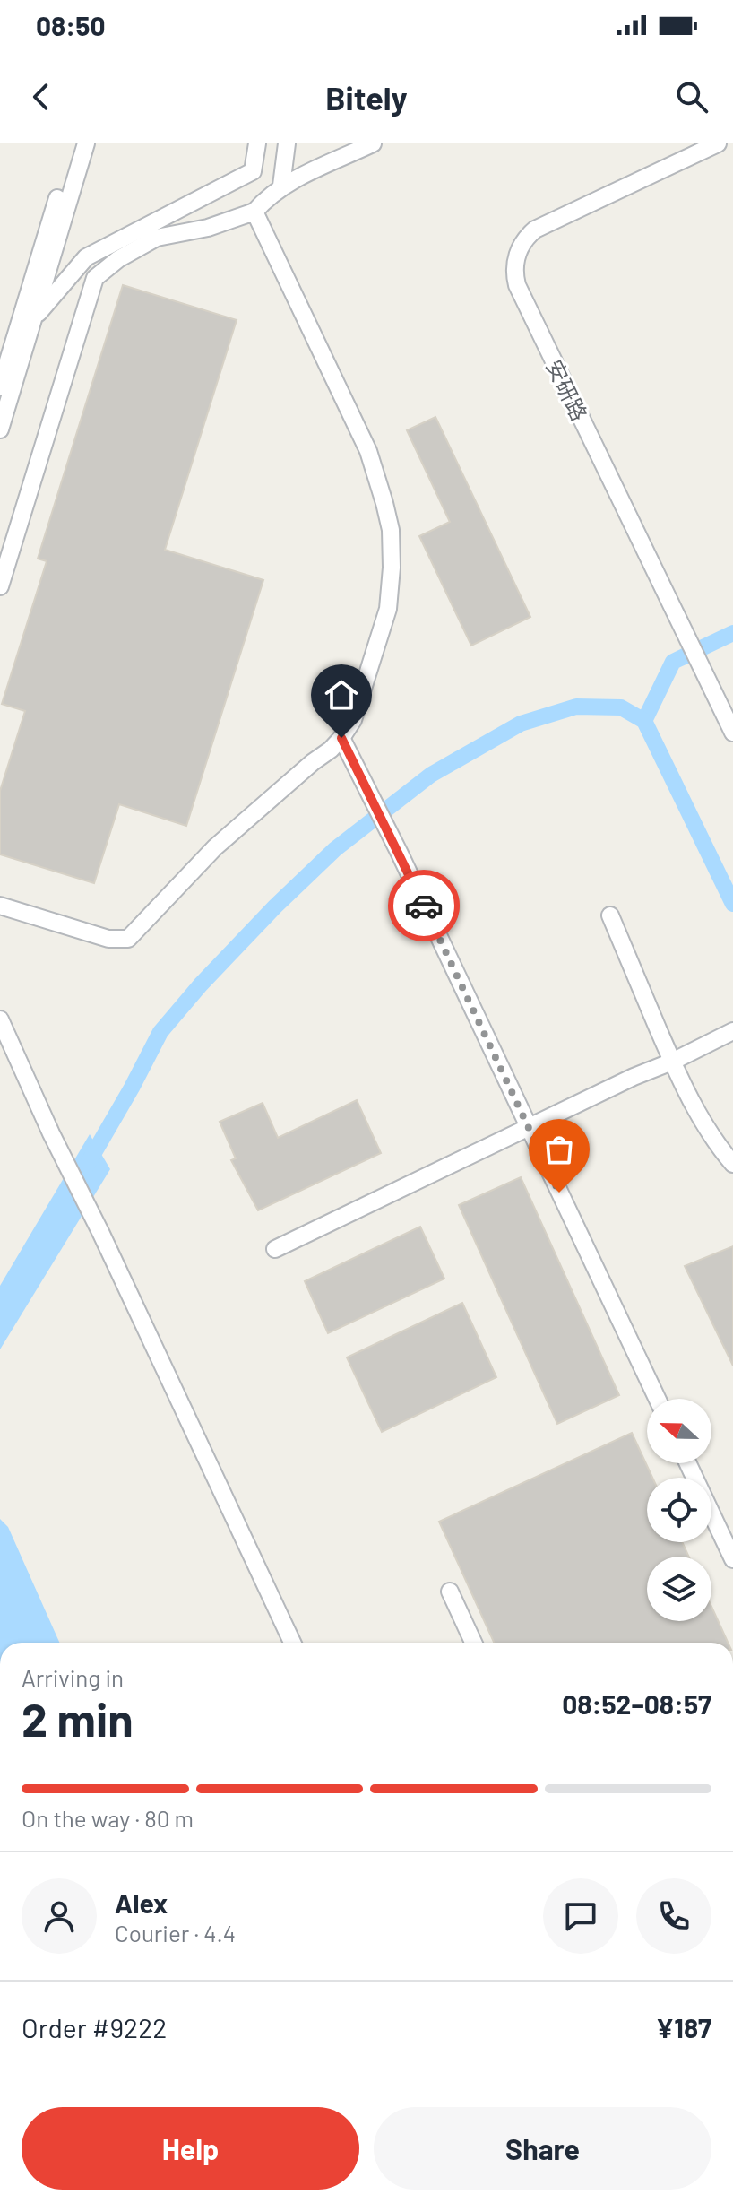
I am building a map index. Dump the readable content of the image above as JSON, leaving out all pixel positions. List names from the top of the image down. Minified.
{"streets":{"street":["安研路"]},"north":"left","page":{"status":"08:50","header":"Bitely","heading":["2 min","Arriving in","08:52–08:57"],"panel":["Alex","Courier · 4.4","Order #9222","¥187"],"bar":"On the way · 80 m","buttons":["Help","Share"]}}
